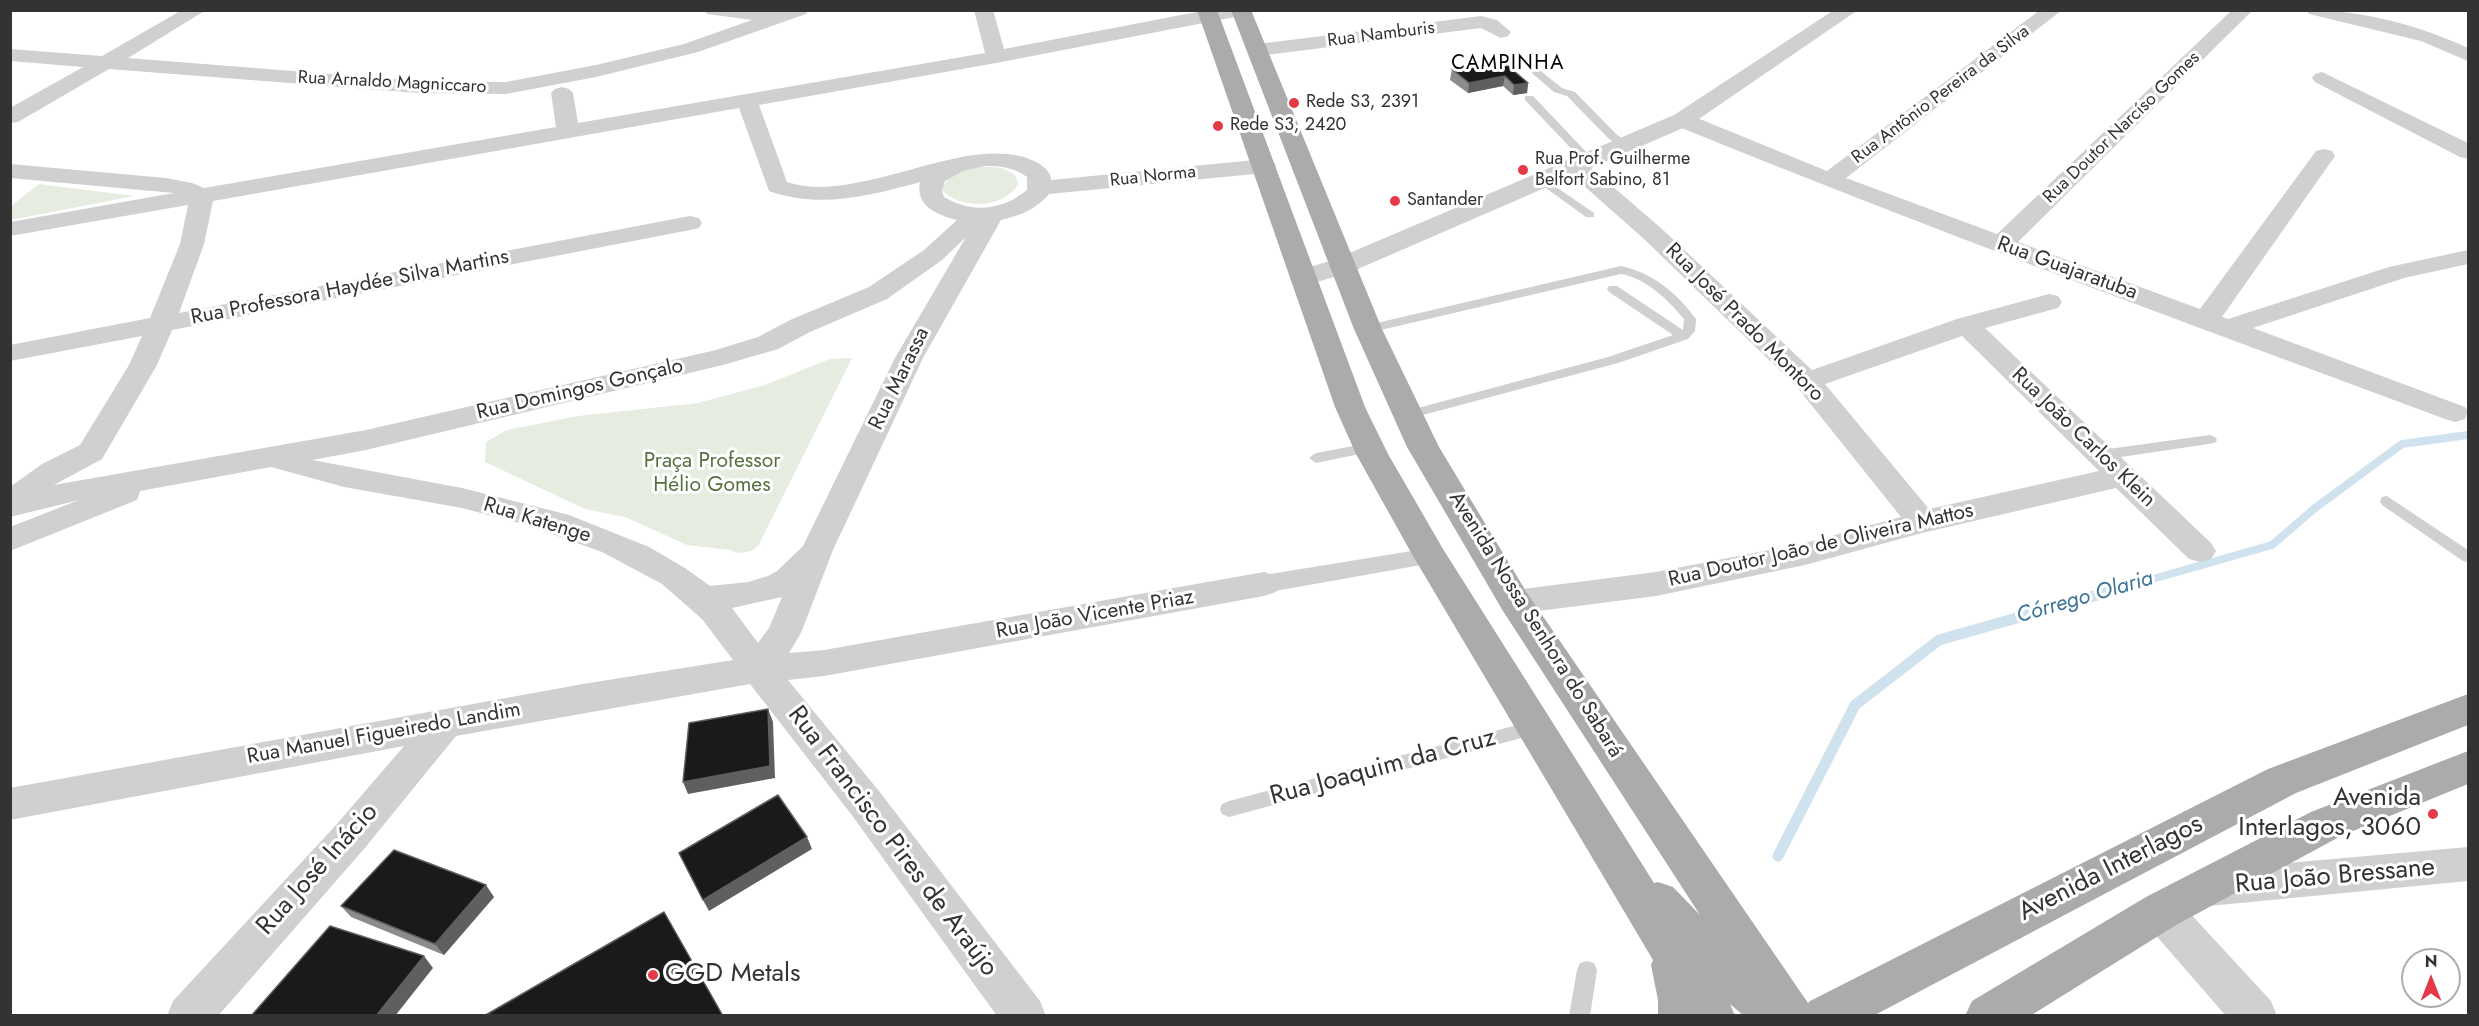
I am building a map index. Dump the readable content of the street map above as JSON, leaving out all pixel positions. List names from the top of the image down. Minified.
{"streets":{"main road":["Avenida Nossa Senhora do Sabará","Avenida Interlagos"],"street":["Rua Namburis","Rua Arnaldo Magniccaro","Rua Antônio Pereira da Silva","Rua Doutor Narcíso Gomes","Rua Norma","Rua Guajaratuba","Rua Professora Haydée Silva Martins","Rua José Prado Montoro","Rua Marassa","Rua Domingos Gonçalo","Rua João Carlos Klein","Rua Katenge","Rua Doutor João de Oliveira Mattos","Rua João Vicente Priaz","Rua Manuel Figueiredo Landim","Rua Francisco Pires de Araújo","Rua José Inácio","Rua João Bressane"],"lane":["Rua Joaquim da Cruz"]},"crossings":[["Rua Namburis","Avenida Nossa Senhora do Sabará"],["Rua Antônio Pereira da Silva","Rua Guajaratuba"],["Rua Doutor Narcíso Gomes","Rua Guajaratuba"],["Rua José Prado Montoro","Rua Doutor João de Oliveira Mattos"],["Rua Marassa","Rua Domingos Gonçalo"],["Rua Marassa","Rua Katenge"],["Rua Marassa","Rua João Vicente Priaz"],["Rua Marassa","Rua Manuel Figueiredo Landim"],["Rua Marassa","Rua Francisco Pires de Araújo"],["Rua Domingos Gonçalo","Rua Katenge"],["Rua João Carlos Klein","Rua Doutor João de Oliveira Mattos"],["Rua Katenge","Rua João Vicente Priaz"],["Rua Katenge","Rua Manuel Figueiredo Landim"],["Rua Katenge","Rua Francisco Pires de Araújo"],["Rua Doutor João de Oliveira Mattos","Avenida Nossa Senhora do Sabará"],["Rua João Vicente Priaz","Rua Manuel Figueiredo Landim"],["Rua João Vicente Priaz","Rua Francisco Pires de Araújo"],["Rua Manuel Figueiredo Landim","Rua Francisco Pires de Araújo"],["Rua Manuel Figueiredo Landim","Rua José Inácio"]],"districts":["CAMPINHA"],"water":["Córrego Olaria"],"parks":["Praça Professor Hélio Gomes"],"places":["Rede S3, 2391","Rede S3, 2420","Rua Prof. Guilherme Belfort Sabino, 81","Santander","Avenida Interlagos, 3060","GGD Metals"],"north":"top"}
